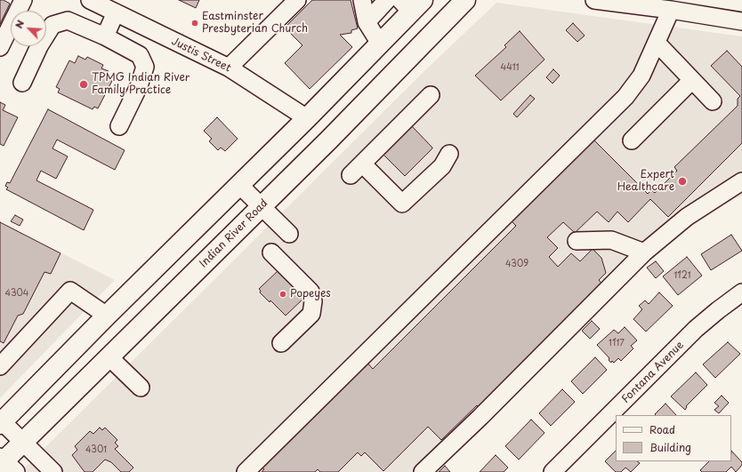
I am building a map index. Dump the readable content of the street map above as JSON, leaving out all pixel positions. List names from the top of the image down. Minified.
{"streets":{"main road":["Indian River Road"],"street":["Justis Street","Fontana Avenue"]},"places":["Eastminster Presbyterian Church","TPMG Indian River Family Practice","Expert Healthcare","Popeyes"],"house_numbers":["4411","4309","1121","4304","1117","4301"],"legend":["Road","Building"],"north":"top left"}
